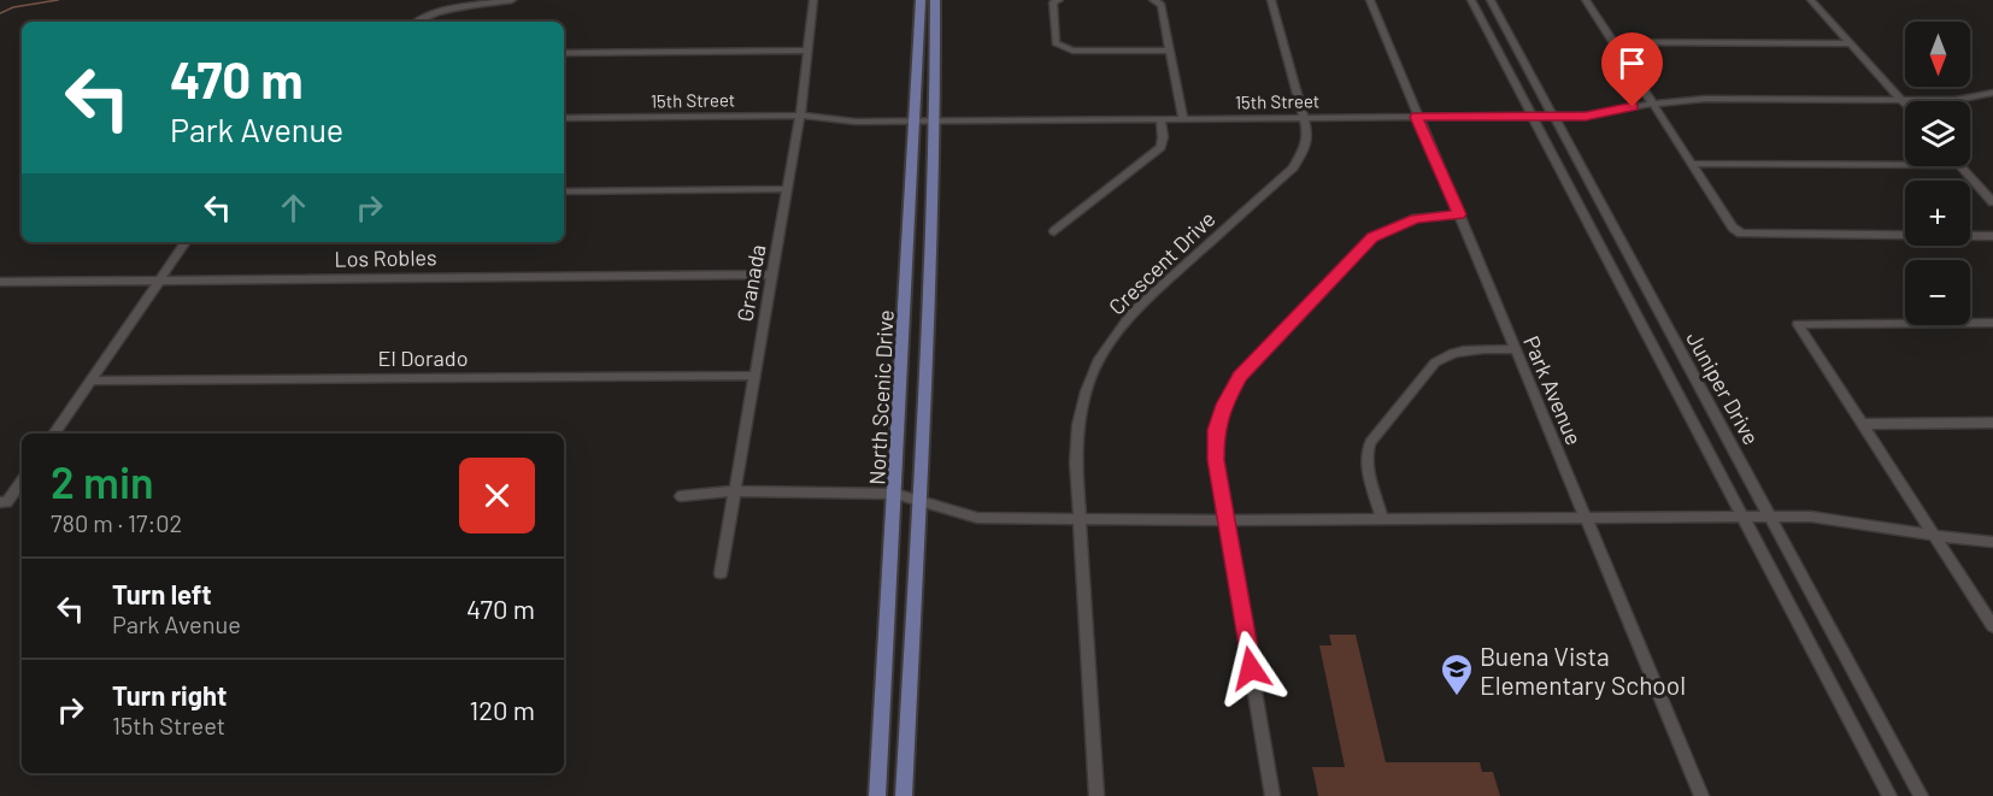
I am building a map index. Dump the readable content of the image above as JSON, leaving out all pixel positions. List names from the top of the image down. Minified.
{"streets":{"main road":["North Scenic Drive"],"street":["15th Street","Los Robles","Crescent Drive","Granada","El Dorado","Juniper Drive","Park Avenue"]},"crossings":[["15th Street","Crescent Drive"],["15th Street","Granada"],["15th Street","Juniper Drive"],["15th Street","Park Avenue"],["15th Street","North Scenic Drive"],["Los Robles","Granada"],["Granada","El Dorado"]],"places":{"school or university":["Buena Vista Elementary School"]},"north":"bottom","page":{"map_buttons":["+","−"],"turn":["470 m","Park Avenue"],"heading":["2 min","780 m · 17:02"],"list":[{"name":"Turn left","note":"Park Avenue","value":"470 m"},{"name":"Turn right","note":"15th Street","value":"120 m"}]}}
